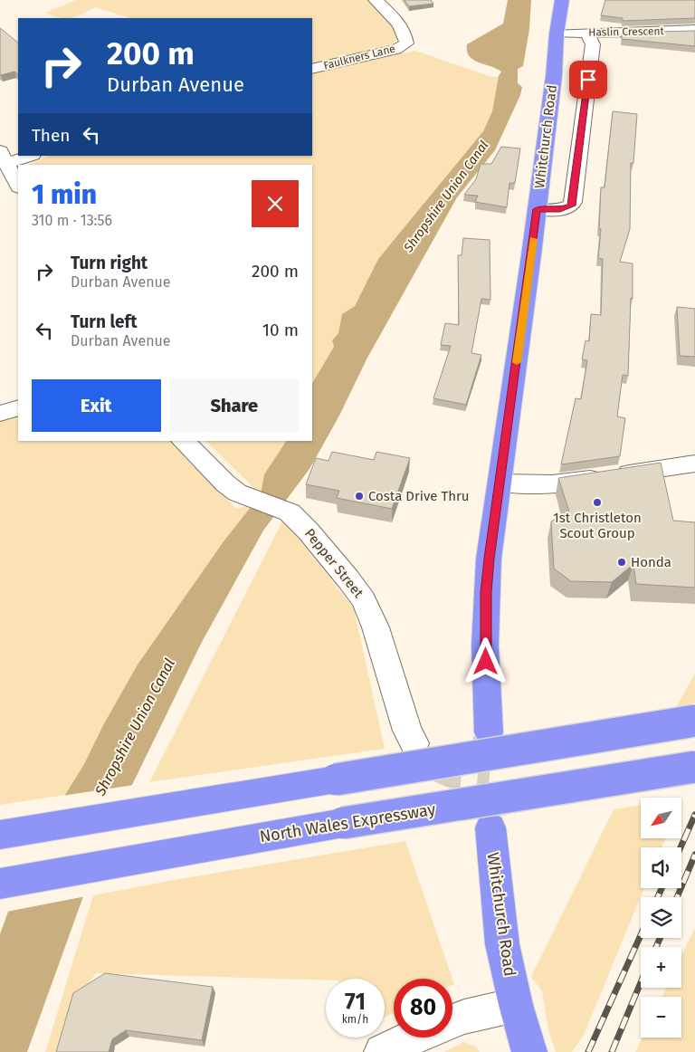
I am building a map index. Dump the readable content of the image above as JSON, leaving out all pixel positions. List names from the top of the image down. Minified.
{"streets":{"highway":["Whitchurch Road","North Wales Expressway"],"street":["Haslin Crescent","Faulkners Lane","Pepper Street"]},"crossings":[["Haslin Crescent","Whitchurch Road"]],"water":["Shropshire Union Canal"],"places":["Costa Drive Thru","1st Christleton Scout Group","Honda"],"north":"bottom left","page":{"turn":["200 m","Durban Avenue"],"then":"Then","heading":["1 min","310 m · 13:56"],"list":[{"name":"Turn right","note":"Durban Avenue","value":"200 m"},{"name":"Turn left","note":"Durban Avenue","value":"10 m"}],"buttons":["Exit","Share"],"map_buttons":["+","−"],"speed":"71 km/h","limit":"80"}}
